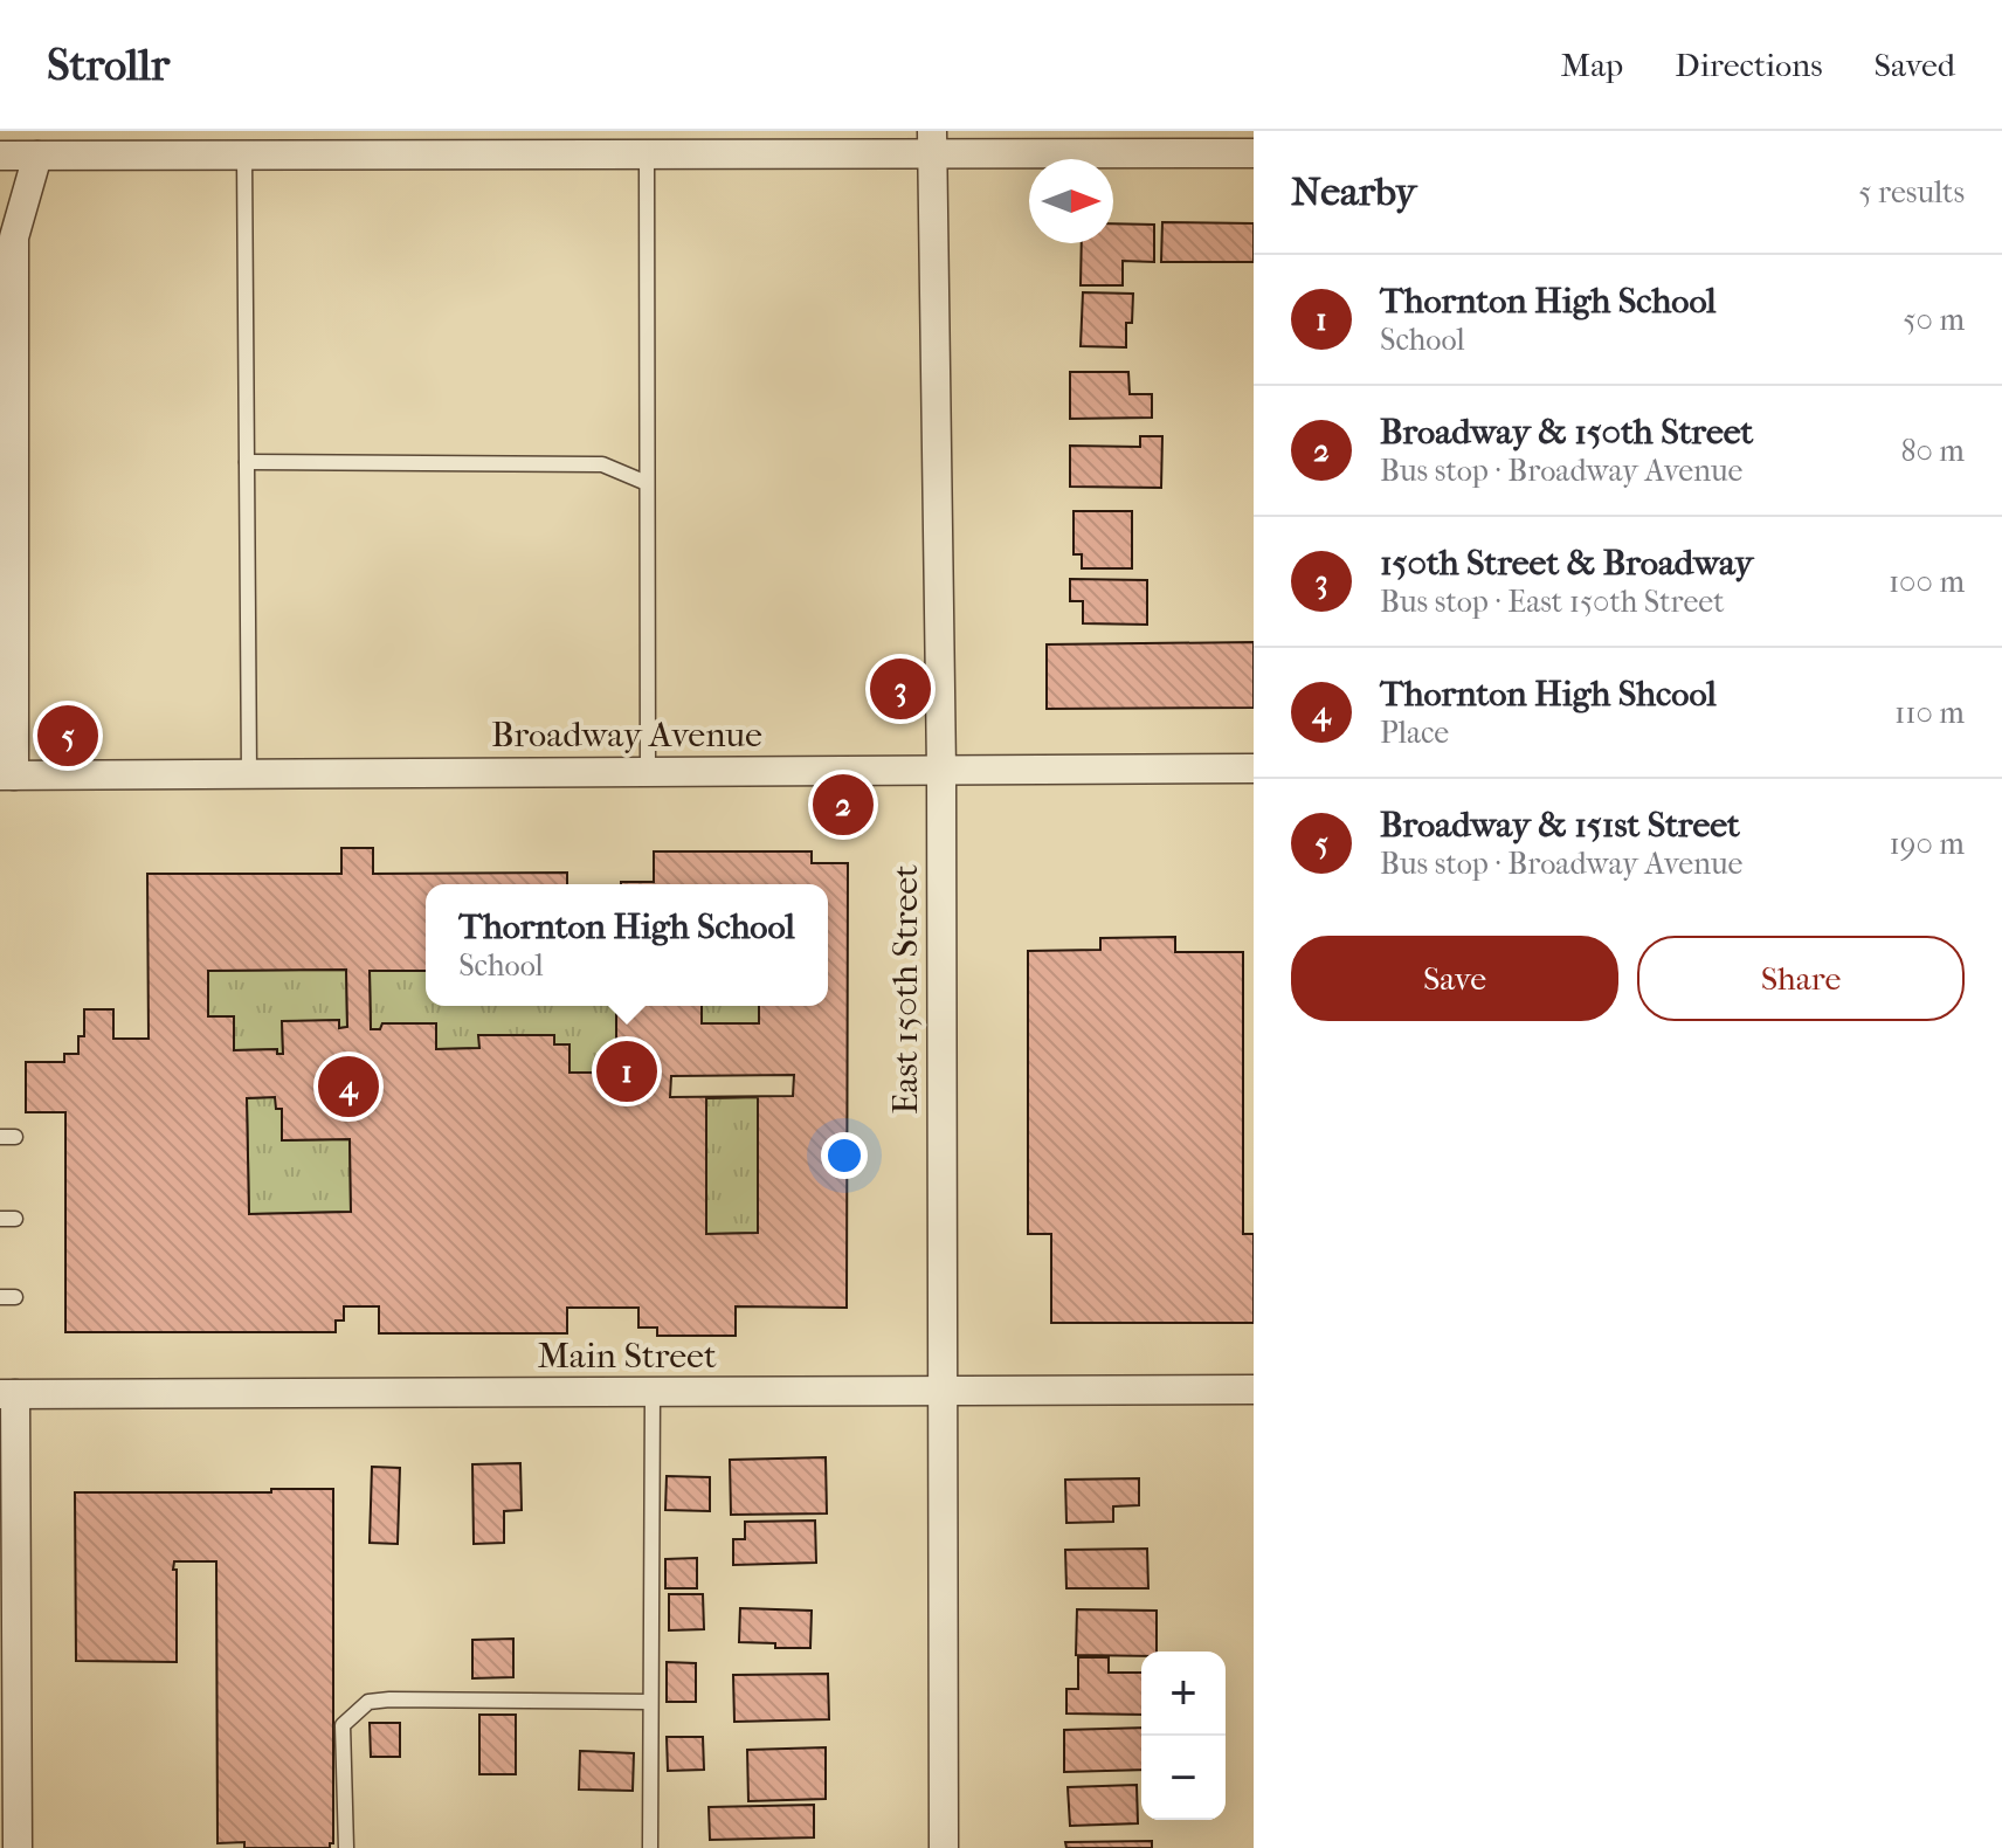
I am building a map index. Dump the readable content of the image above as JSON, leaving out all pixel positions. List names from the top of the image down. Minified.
{"streets":{"street":["Broadway Avenue","East 150th Street","Main Street"]},"crossings":[["Broadway Avenue","East 150th Street"],["East 150th Street","Main Street"]],"north":"right","page":{"header":"Strollr","nav":["Map","Directions","Saved"],"heading":["Nearby","5 results"],"list":[{"mark":"1","name":"Thornton High School","note":"School","value":"50 m"},{"mark":"2","name":"Broadway & 150th Street","note":"Bus stop · Broadway Avenue","value":"80 m"},{"mark":"3","name":"150th Street & Broadway","note":"Bus stop · East 150th Street","value":"100 m"},{"mark":"4","name":"Thornton High Shcool","note":"Place","value":"110 m"},{"mark":"5","name":"Broadway & 151st Street","note":"Bus stop · Broadway Avenue","value":"190 m"}],"pins":["3","5","2","1","4"],"popup":["Thornton High School","School"],"buttons":["Save","Share"],"map_buttons":["+","−"]}}
